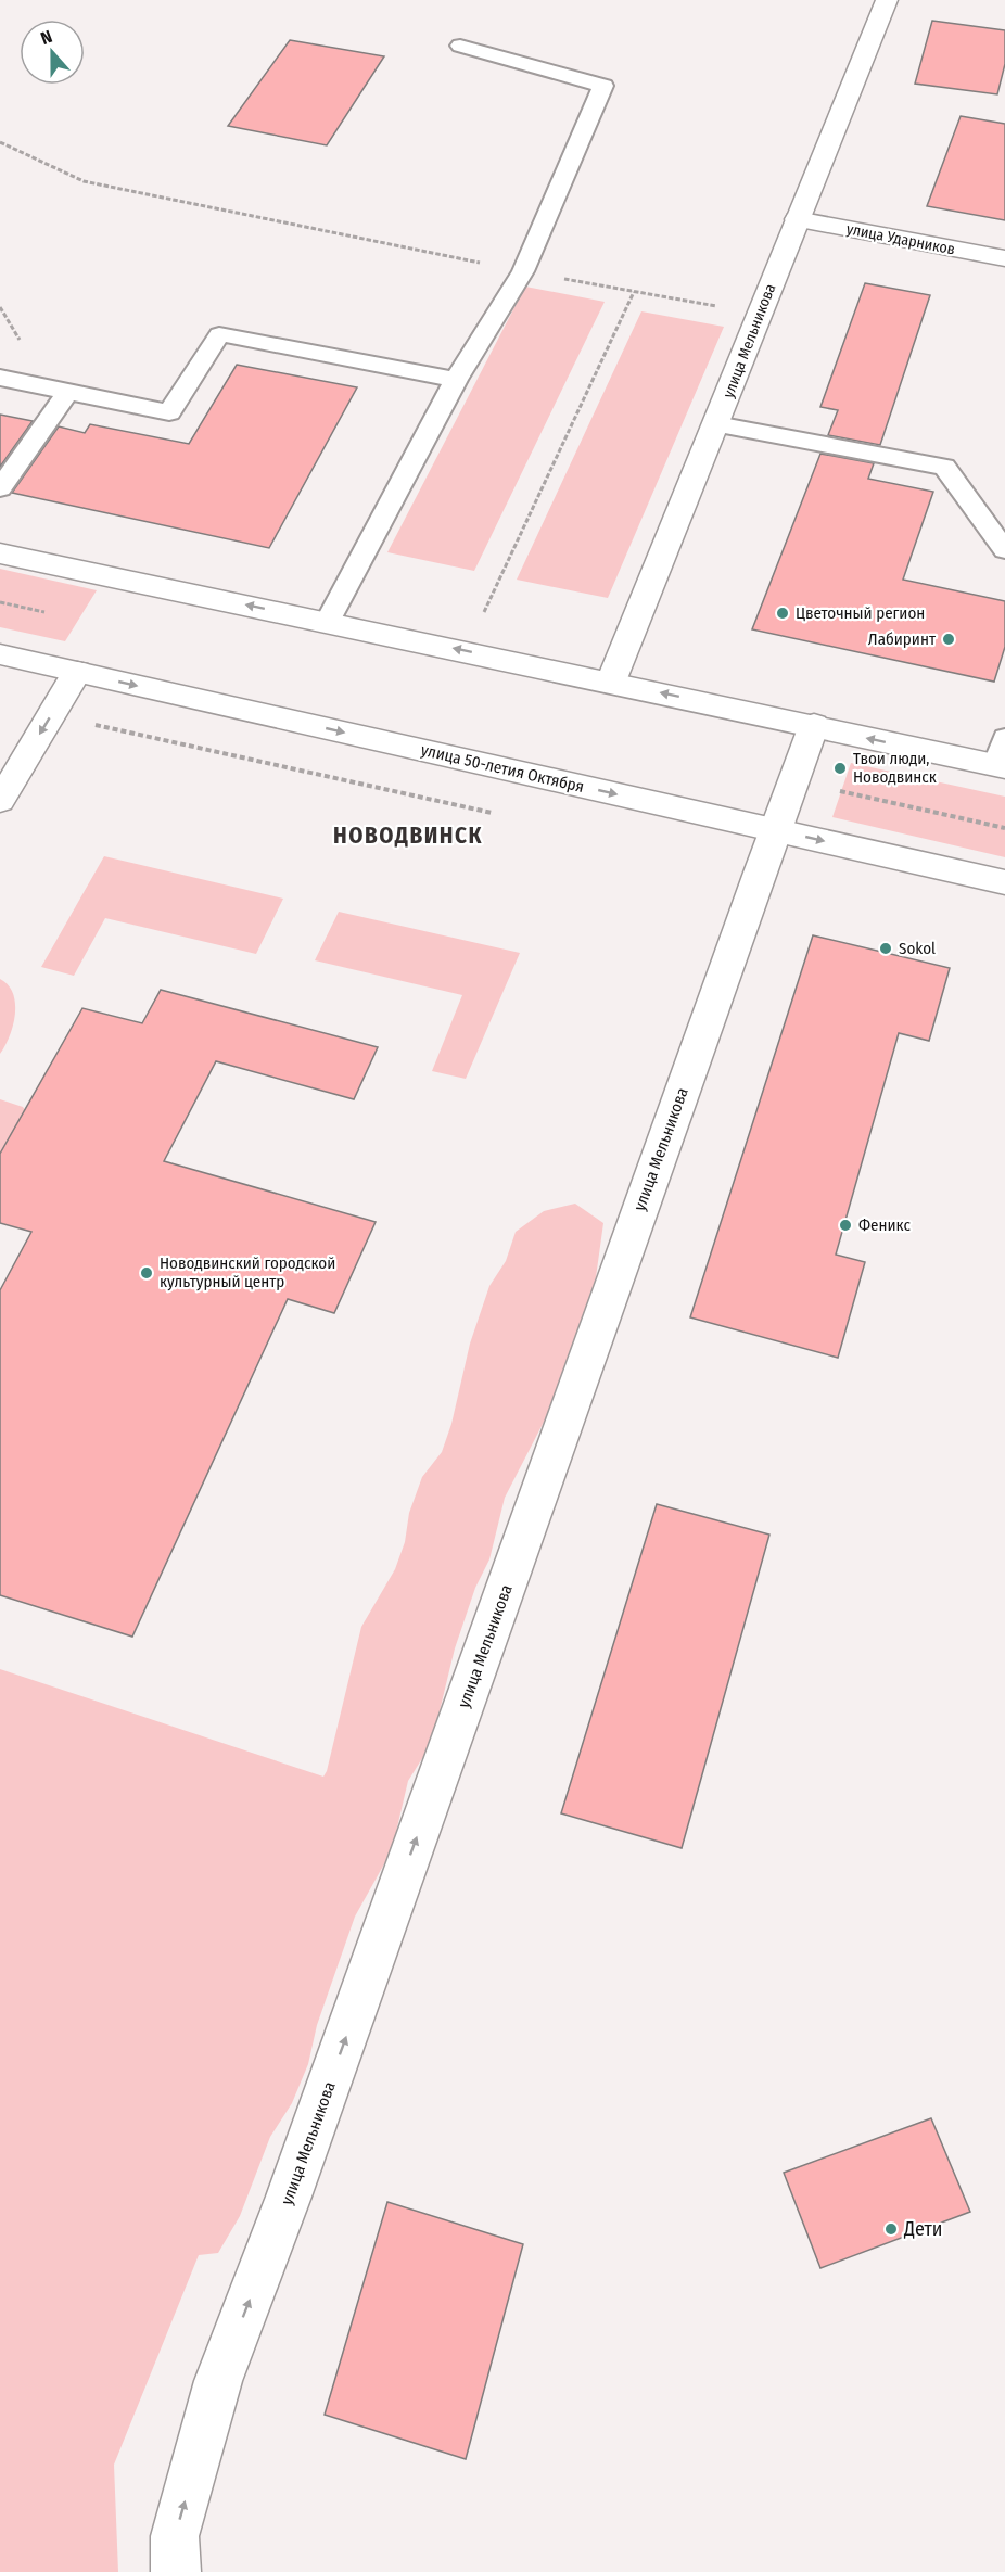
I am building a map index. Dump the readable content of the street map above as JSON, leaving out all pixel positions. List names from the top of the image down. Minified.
{"streets":{"street":["улица Ударников","улица Мельникова","улица 50-летия Октября"]},"crossings":[["улица Ударников","улица Мельникова"],["улица Мельникова","улица 50-летия Октября"]],"one_way":["улица Мельникова"],"districts":["НОВОДВИНСК"],"places":["Цветочный регион","Лабиринт","Твои люди, Новодвинск","Sokol","Феникс","Новодвинский городской культурный центр","Дети"],"north":"top"}
